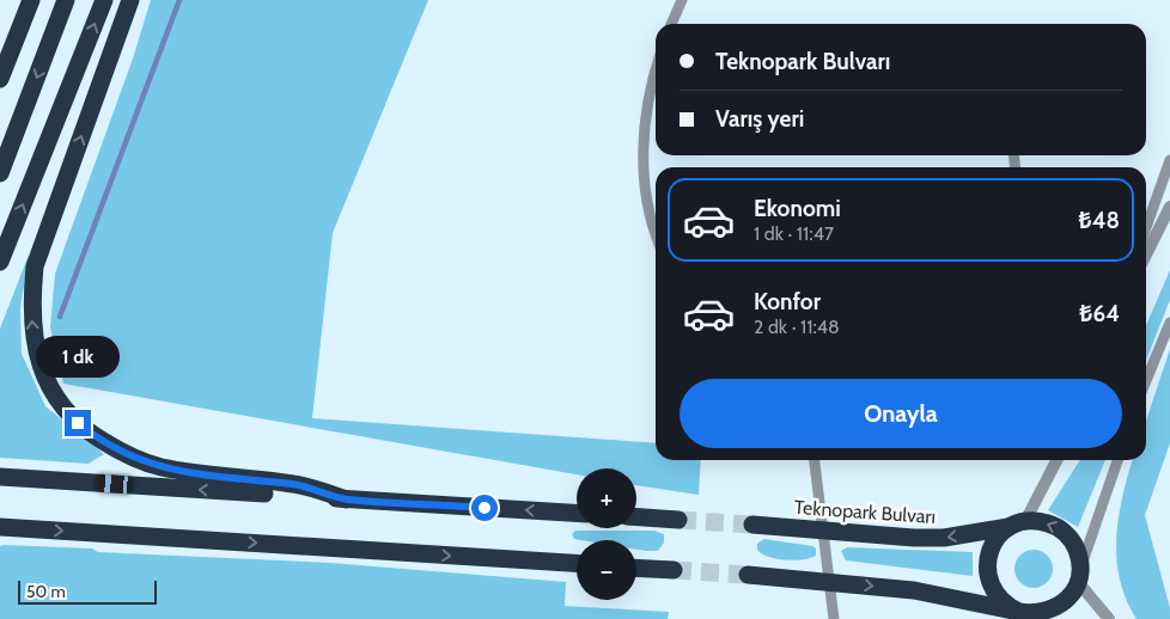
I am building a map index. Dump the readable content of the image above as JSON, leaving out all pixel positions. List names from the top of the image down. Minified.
{"streets":{"highway":["Teknopark Bulvarı"]},"scale_bar":"50 m","page":{"banner":["Teknopark Bulvarı","Varış yeri"],"list":[{"name":"Ekonomi","note":"1 dk · 11:47","value":"₺48"},{"name":"Konfor","note":"2 dk · 11:48","value":"₺64"}],"bubble":"1 dk","buttons":"Onayla","map_buttons":["+","−"],"scale":"50 m"}}
